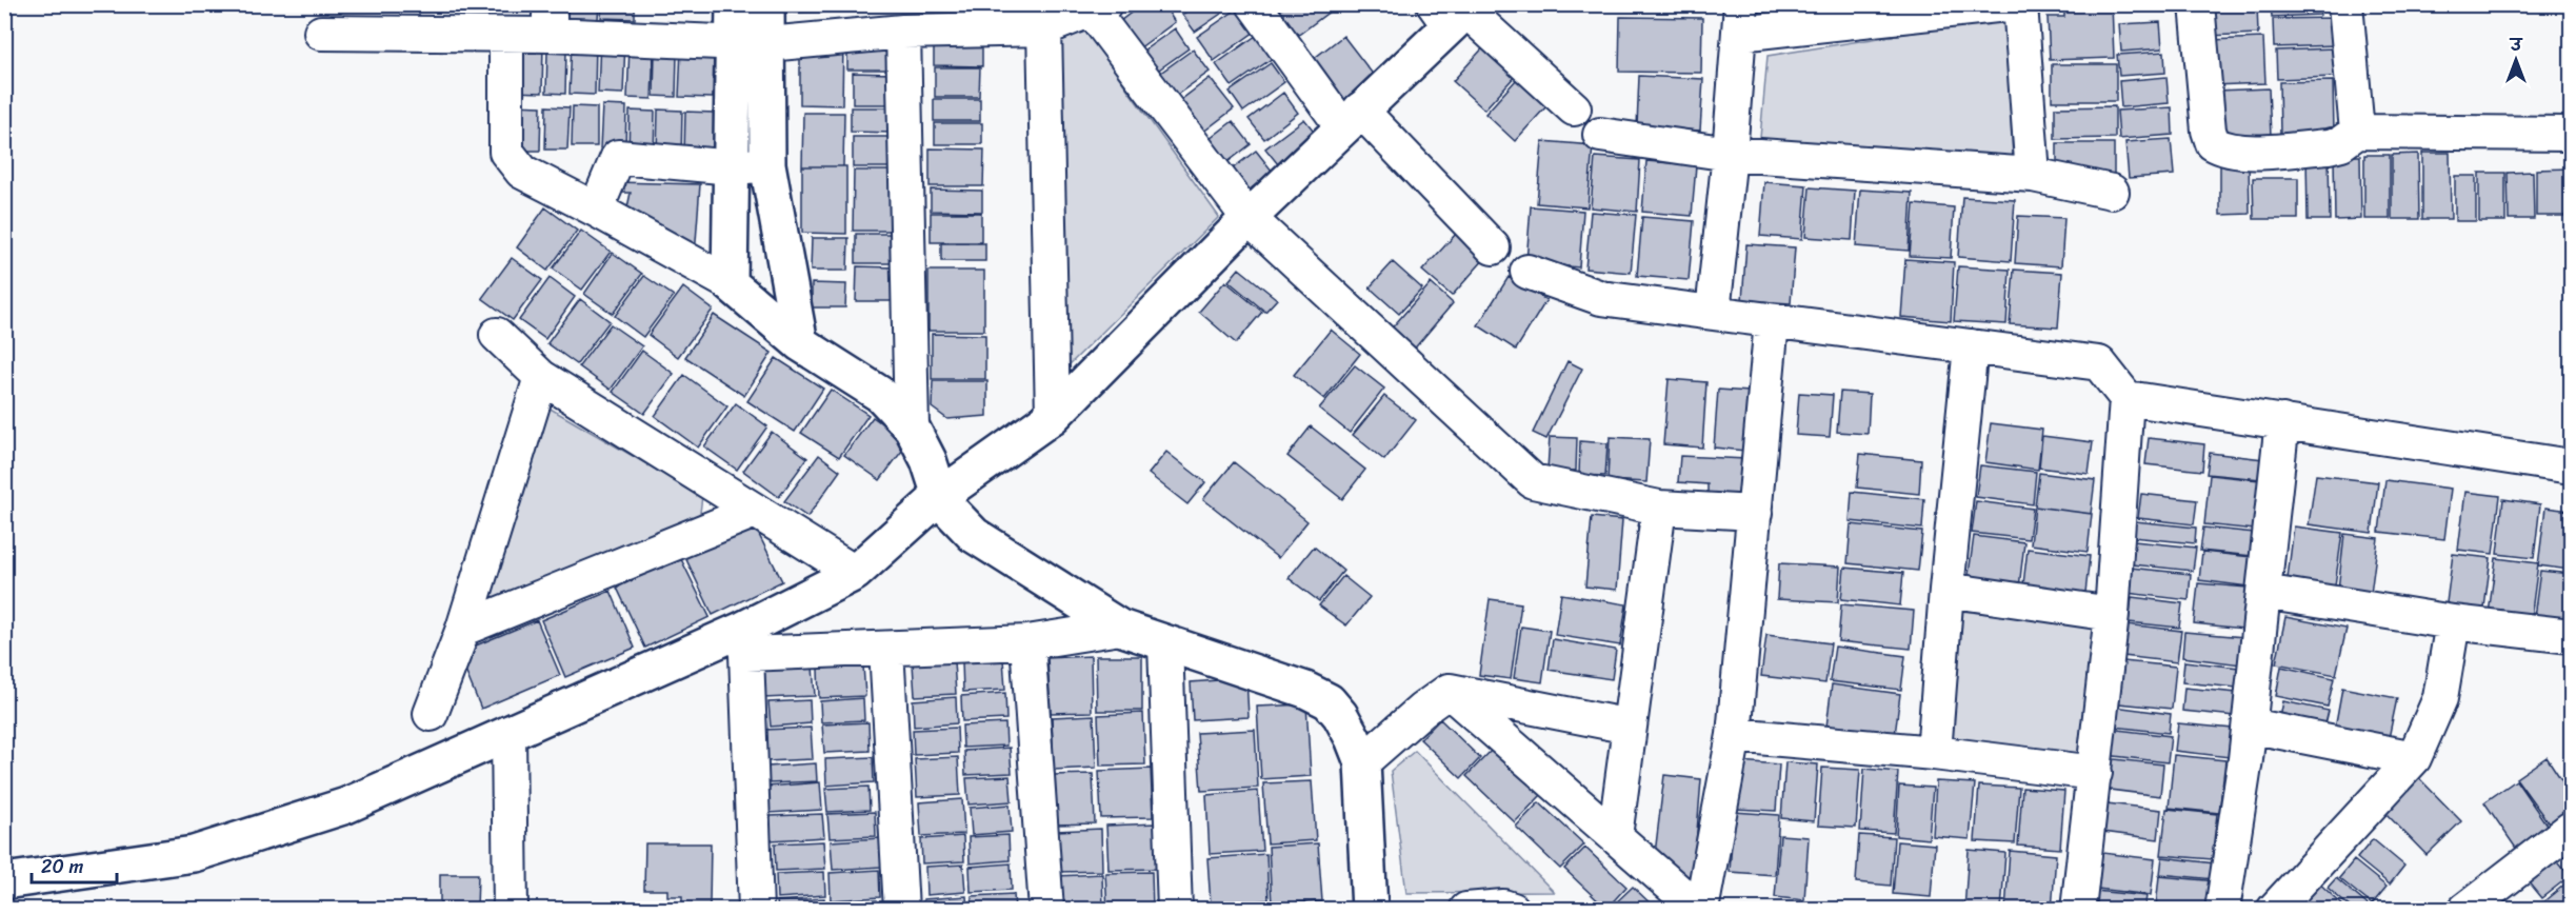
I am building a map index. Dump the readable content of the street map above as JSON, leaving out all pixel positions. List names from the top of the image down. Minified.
{"scale_bar":"20 m","north":"top"}
